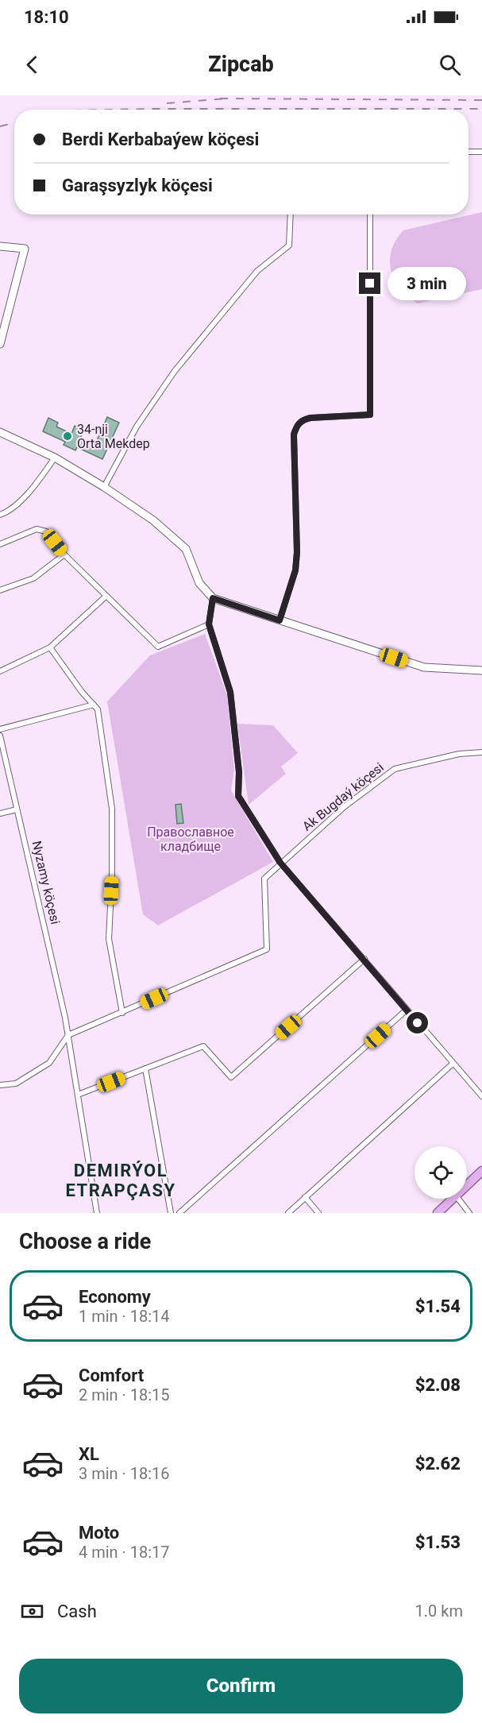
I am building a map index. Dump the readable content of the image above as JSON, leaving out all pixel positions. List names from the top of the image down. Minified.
{"streets":{"street":["Ak Bugdaý köçesi","Nyzamy köçesi"]},"districts":["DEMIRÝOL ETRAPÇASY"],"parks":["Православное кладбище"],"places":["34-nji Orta Mekdep"],"page":{"status":"18:10","header":"Zipcab","banner":["Berdi Kerbabaýew köçesi","Garaşsyzlyk köçesi"],"bubble":"3 min","heading":"Choose a ride","list":[{"name":"Economy","note":"1 min · 18:14","value":"$1.54"},{"name":"Comfort","note":"2 min · 18:15","value":"$2.08"},{"name":"XL","note":"3 min · 18:16","value":"$2.62"},{"name":"Moto","note":"4 min · 18:17","value":"$1.53"}],"pay":["Cash","1.0 km"],"buttons":"Confirm"}}
